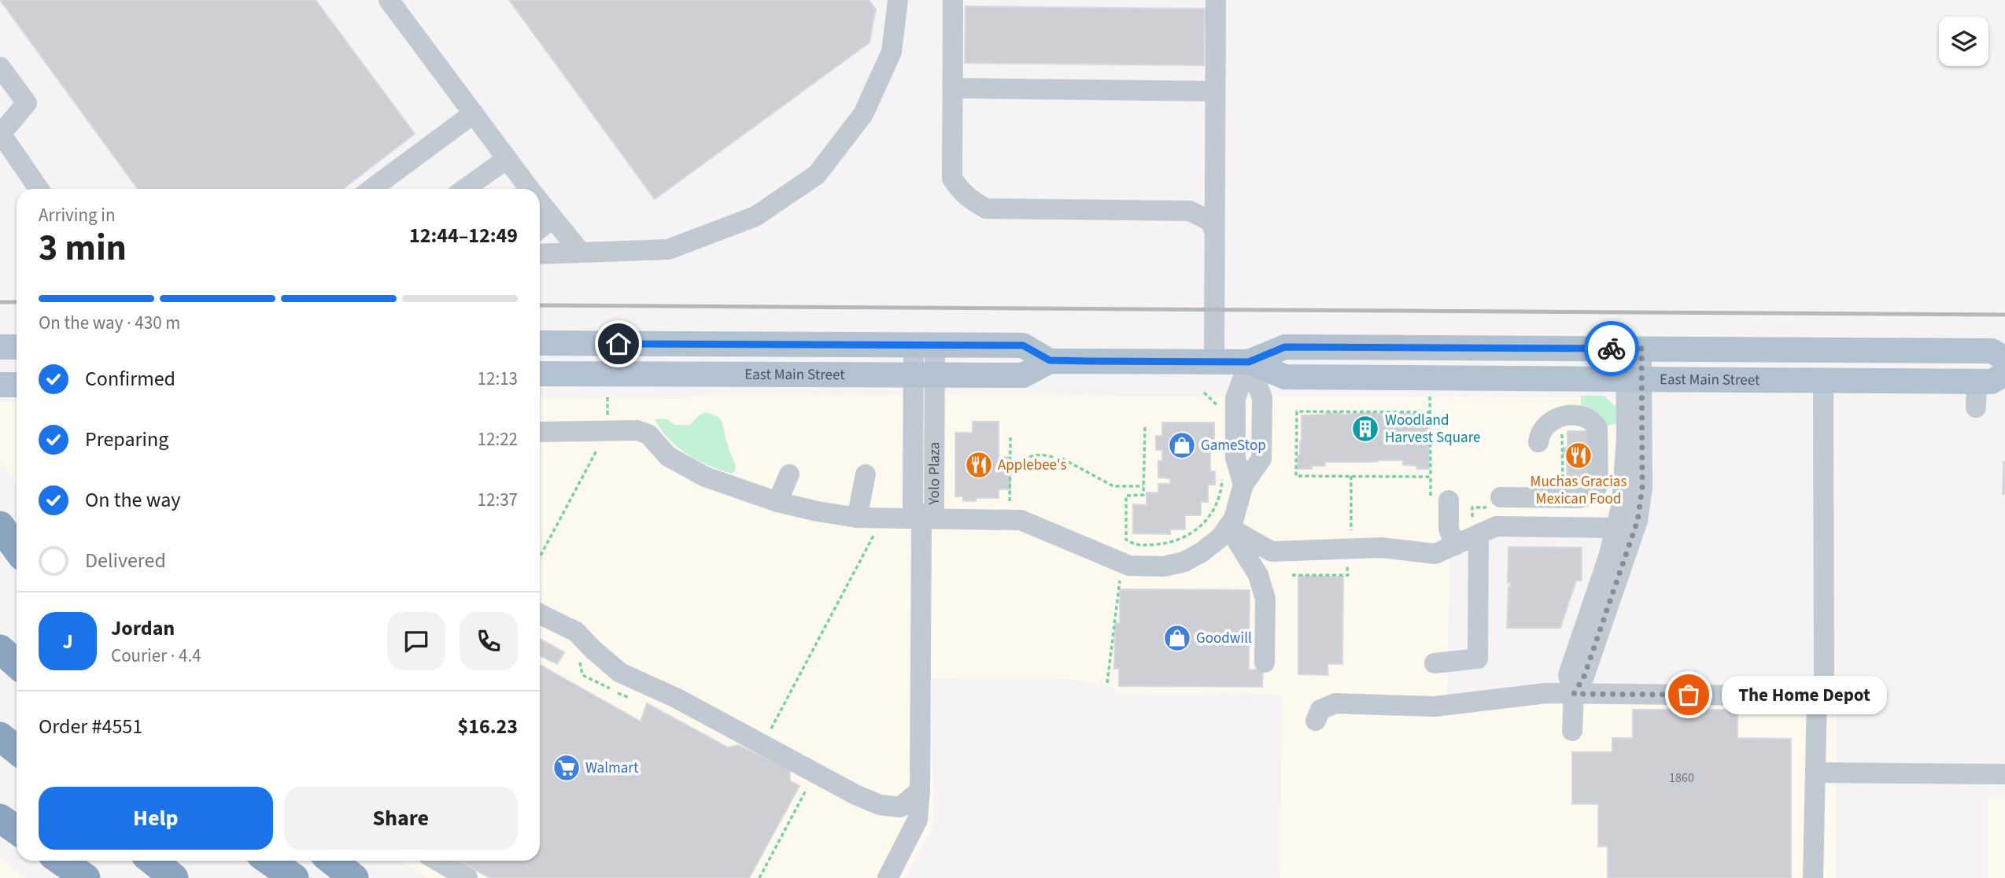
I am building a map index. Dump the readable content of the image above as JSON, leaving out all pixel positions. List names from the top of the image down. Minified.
{"streets":{"main road":["East Main Street"],"street":["Yolo Plaza"]},"crossings":[["East Main Street","Yolo Plaza"]],"places":{"building":["Woodland Harvest Square"],"shop":["GameStop","Goodwill"],"restaurant":["Muchas Gracias Mexican Food","Applebee's"],"other":["The Home Depot"],"supermarket":["Walmart"]},"house_numbers":["1860"],"page":{"heading":["3 min","Arriving in","12:44–12:49"],"panel":["Jordan","Courier · 4.4","Order #4551","$16.23"],"bar":"On the way · 430 m","list":[["Confirmed","12:13"],["Preparing","12:22"],["On the way","12:37"],"Delivered"],"round":"J","bubble":"The Home Depot","buttons":["Help","Share"]}}
